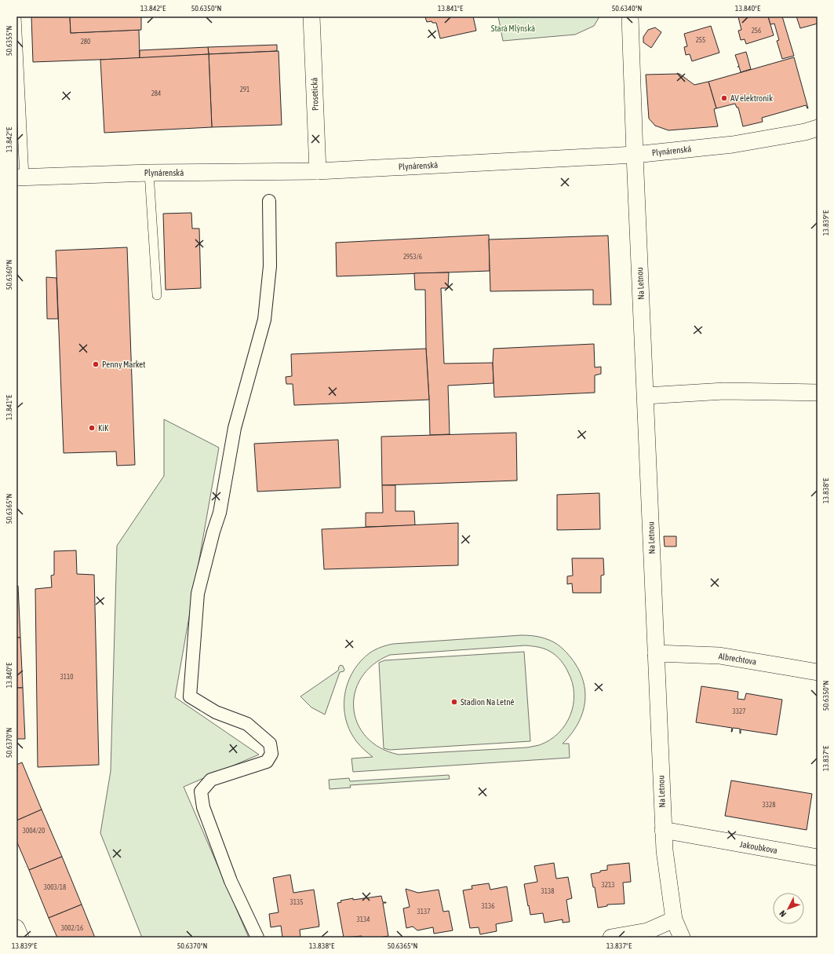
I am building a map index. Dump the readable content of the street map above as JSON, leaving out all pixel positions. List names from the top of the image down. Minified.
{"streets":{"street":["Prosetická","Plynárenská","Na Letnou","Albrechtova","Jakoubkova"]},"crossings":[["Prosetická","Plynárenská"],["Plynárenská","Na Letnou"],["Na Letnou","Albrechtova"],["Na Letnou","Jakoubkova"]],"parks":["Stará Mlýnská"],"places":["AV elektronik","Penny Market","KiK","Stadion Na Letné"],"house_numbers":["256","255","280","291","284","2953/6","3110","3327","3328","3004/20","3213","3003/18","3138","3135","3136","3137","3134","3002/16"],"north":"bottom left","coordinates":["13.842°E","50.6350°N","13.841°E","50.6340°N","13.840°E","50.6355°N","13.839°E","50.6360°N","13.838°E","50.6365°N","50.6370°N","13.837°E"]}
